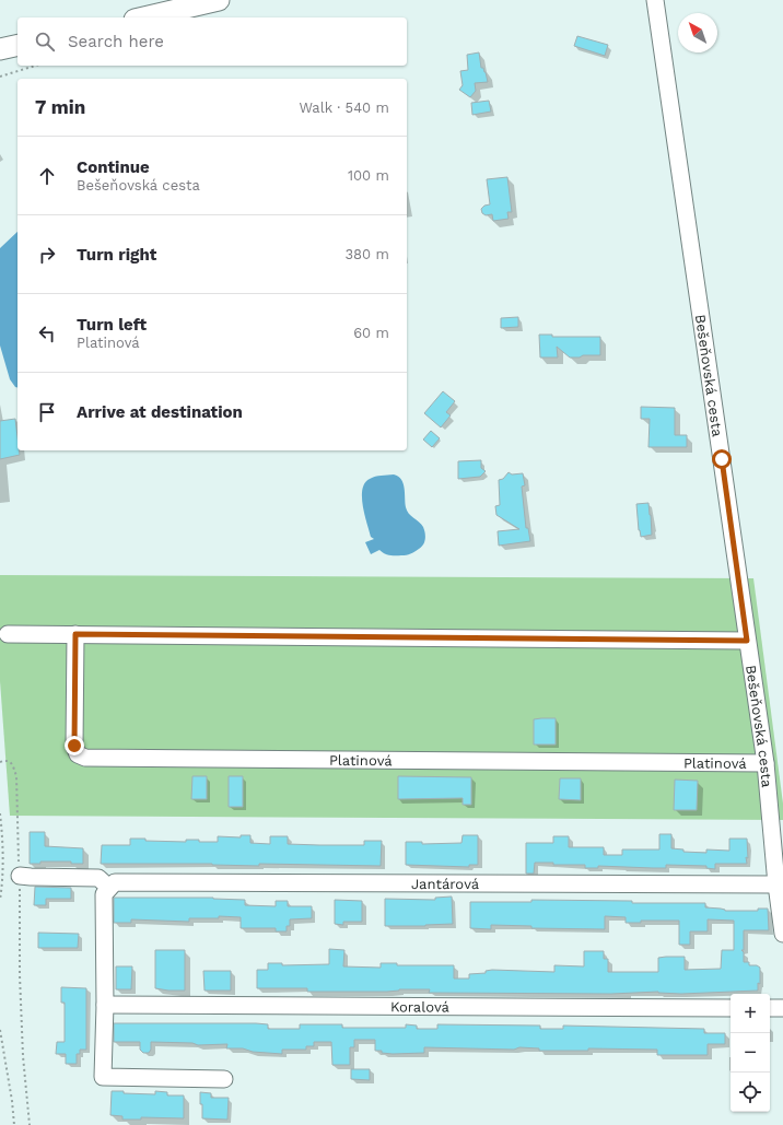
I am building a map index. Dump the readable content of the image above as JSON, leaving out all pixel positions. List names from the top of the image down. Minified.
{"streets":{"street":["Bešeňovská cesta","Platinová","Jantárová","Koralová"]},"crossings":[["Bešeňovská cesta","Platinová"],["Bešeňovská cesta","Jantárová"]],"north":"top left","page":{"search":"Search here","heading":["7 min","Walk · 540 m"],"list":[["Continue","Bešeňovská cesta","100 m"],["Turn right","380 m"],["Turn left","Platinová","60 m"],"Arrive at destination"],"map_buttons":["+","−"]}}
